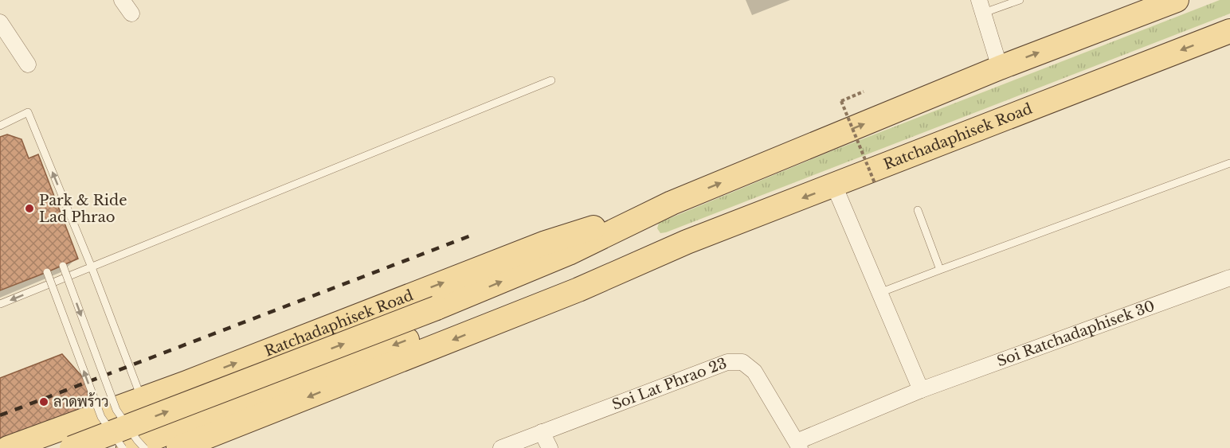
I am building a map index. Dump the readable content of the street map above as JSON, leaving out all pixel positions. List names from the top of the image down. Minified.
{"streets":{"main road":["Ratchadaphisek Road"],"street":["Soi Ratchadaphisek 30","Soi Lat Phrao 23"]},"crossings":[["Soi Ratchadaphisek 30","Soi Lat Phrao 23"]],"places":["Park & Ride Lad Phrao","ลาดพร้าว"]}
